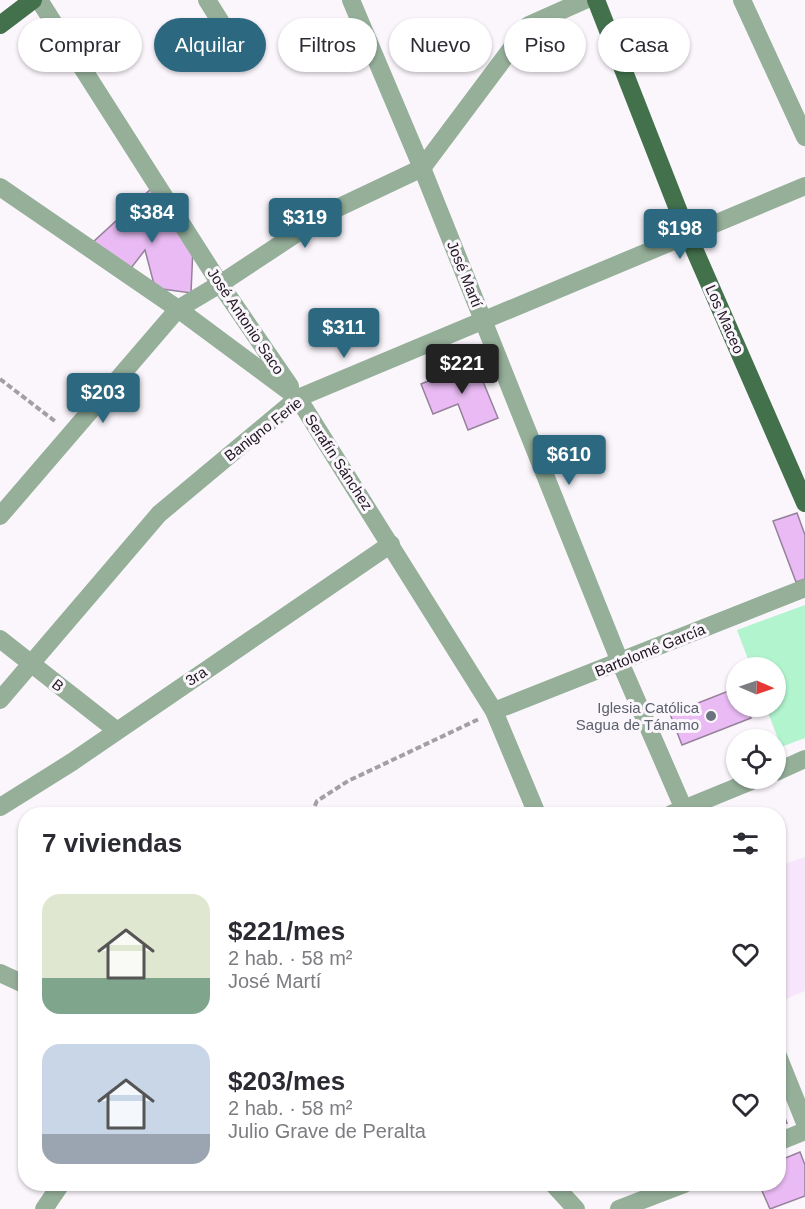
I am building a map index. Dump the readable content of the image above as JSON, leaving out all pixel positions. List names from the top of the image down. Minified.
{"streets":{"main road":["Los Maceo"],"street":["José Martí","José Antonio Saco","Banigno Ferie","Serafín Sánchez","Bartolomé García","3ra","B"]},"crossings":[["José Martí","Banigno Ferie"],["José Martí","Bartolomé García"],["Los Maceo","Banigno Ferie"],["José Antonio Saco","Banigno Ferie"],["José Antonio Saco","Serafín Sánchez"],["Banigno Ferie","Serafín Sánchez"],["Banigno Ferie","B"],["Serafín Sánchez","Bartolomé García"],["Serafín Sánchez","3ra"],["3ra","B"]],"places":["Iglesia Católica Sagua de Tánamo"],"north":"right","page":{"chip":["Comprar","Alquilar","Filtros","Nuevo","Piso","Casa"],"price":["$384","$319","$198","$311","$221","$203","$610"],"heading":"7 viviendas","list":[{"name":"$221/mes","note":"2 hab. · 58 m² · José Martí"},{"name":"$203/mes","note":"2 hab. · 58 m² · Julio Grave de Peralta"}]}}
